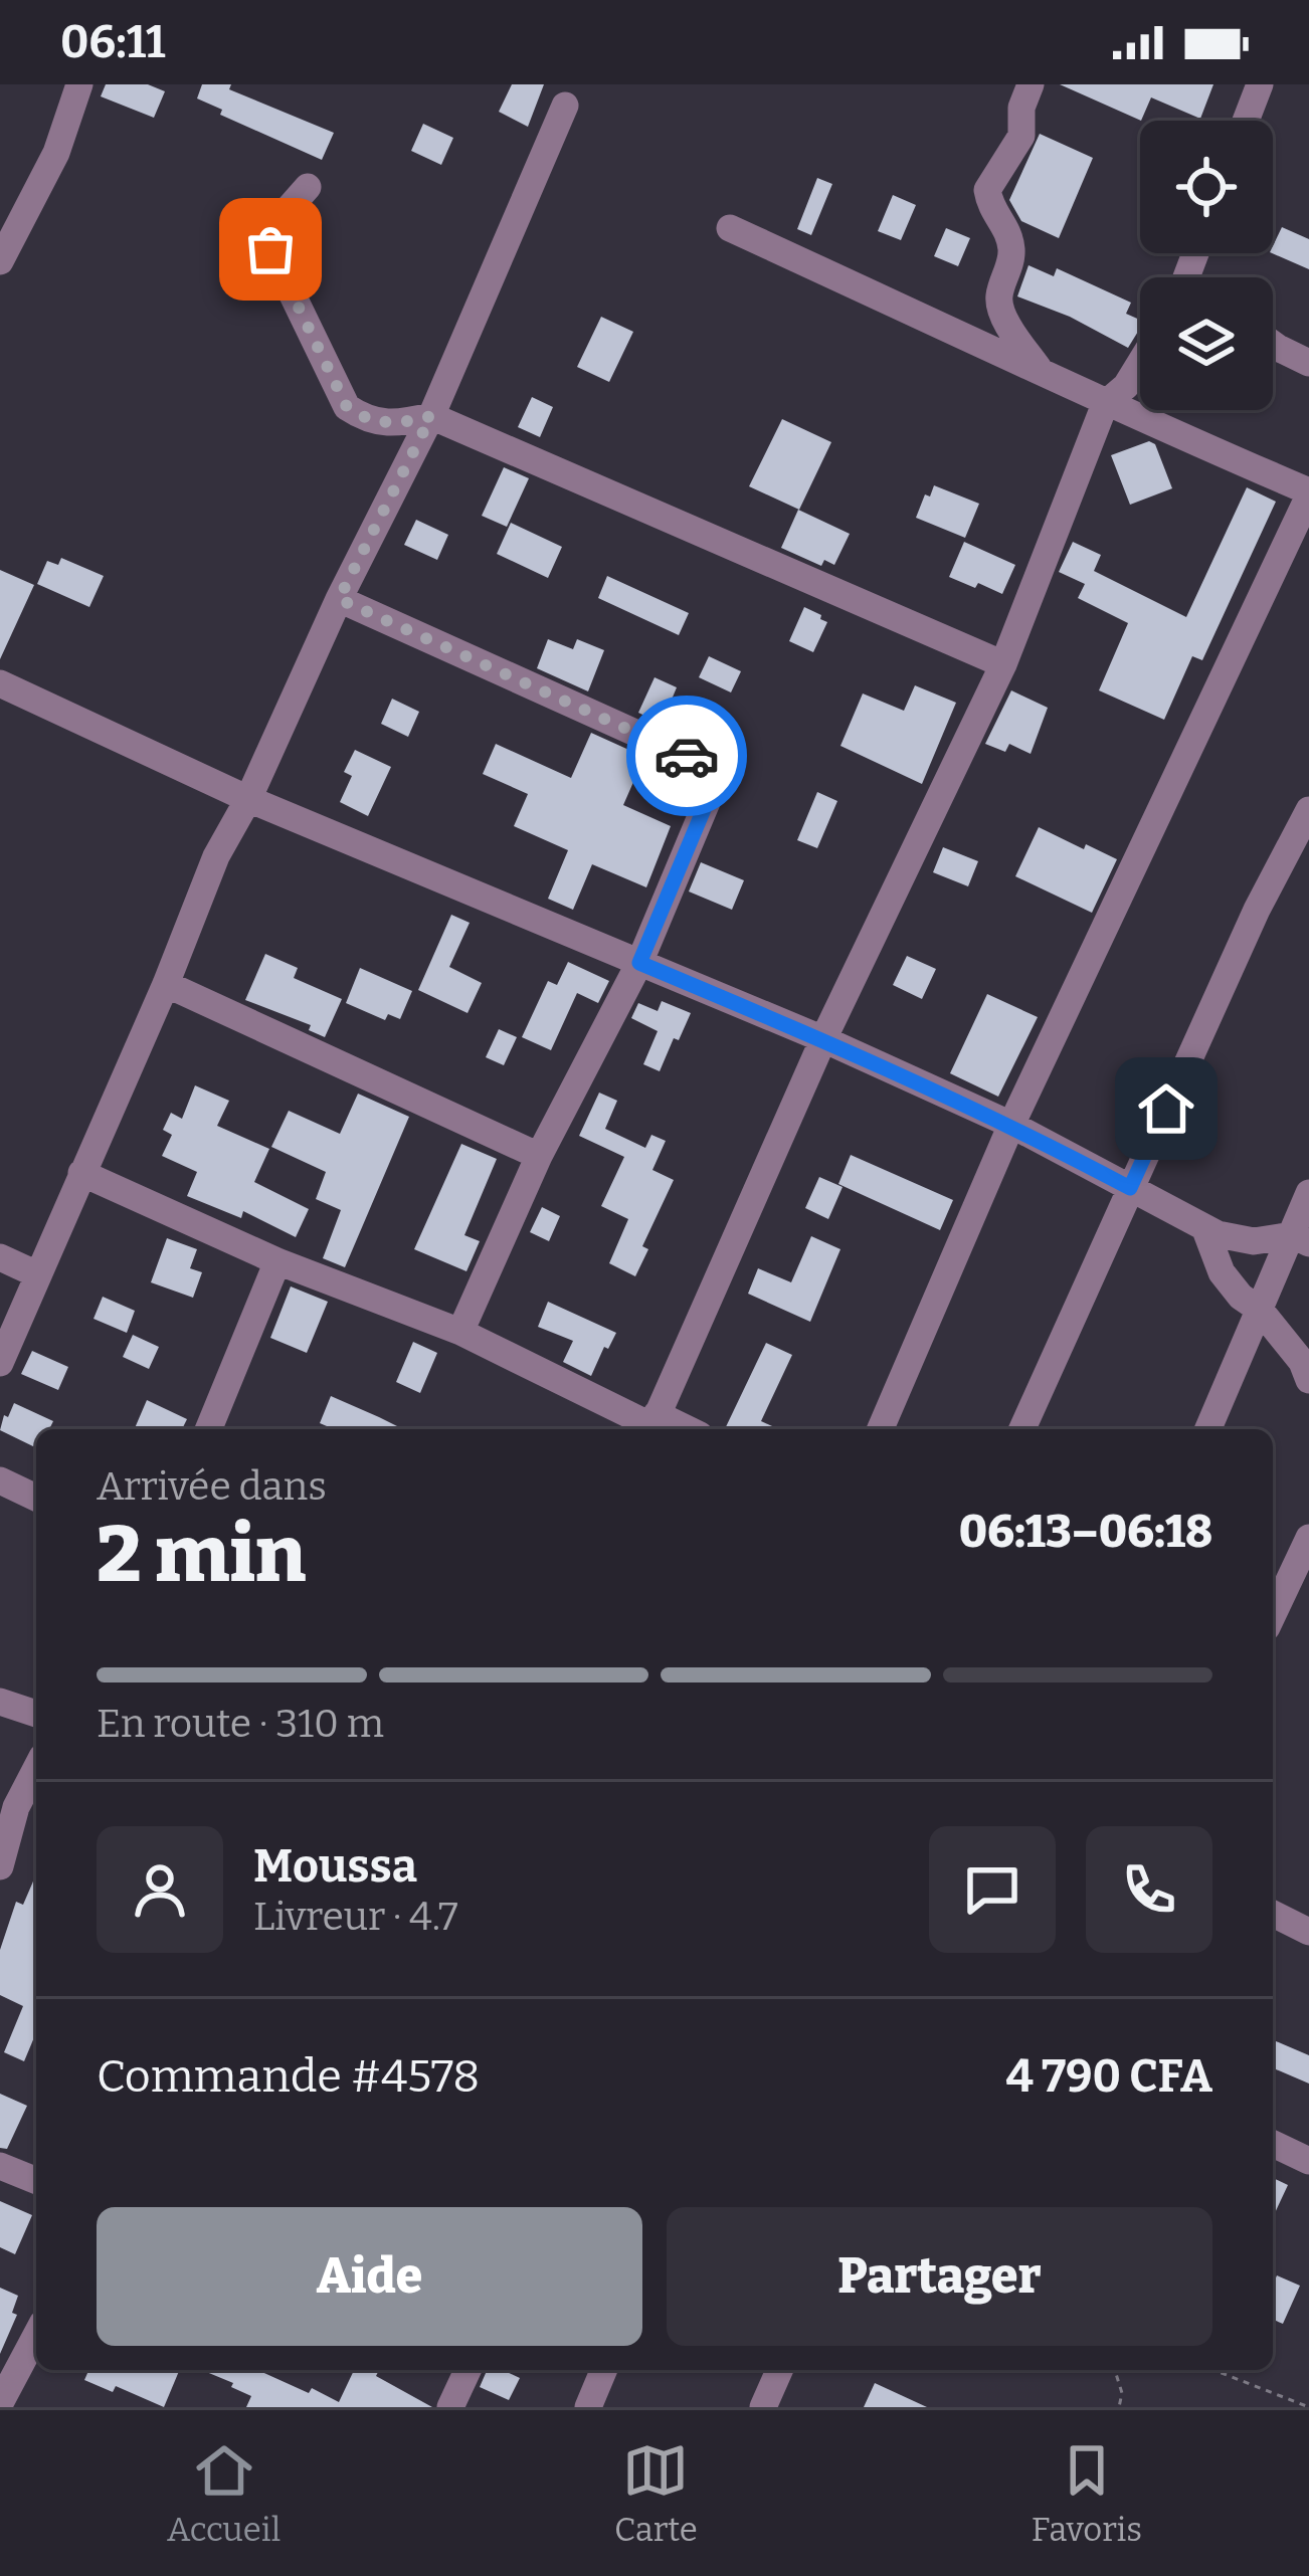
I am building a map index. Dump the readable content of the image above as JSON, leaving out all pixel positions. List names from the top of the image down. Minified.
{"page":{"status":"06:11","heading":["2 min","Arrivée dans","06:13–06:18"],"panel":["Moussa","Livreur · 4.7","Commande #4578","4 790 CFA"],"bar":"En route · 310 m","buttons":["Aide","Partager"],"tabs":["Accueil","Carte","Favoris"]}}
